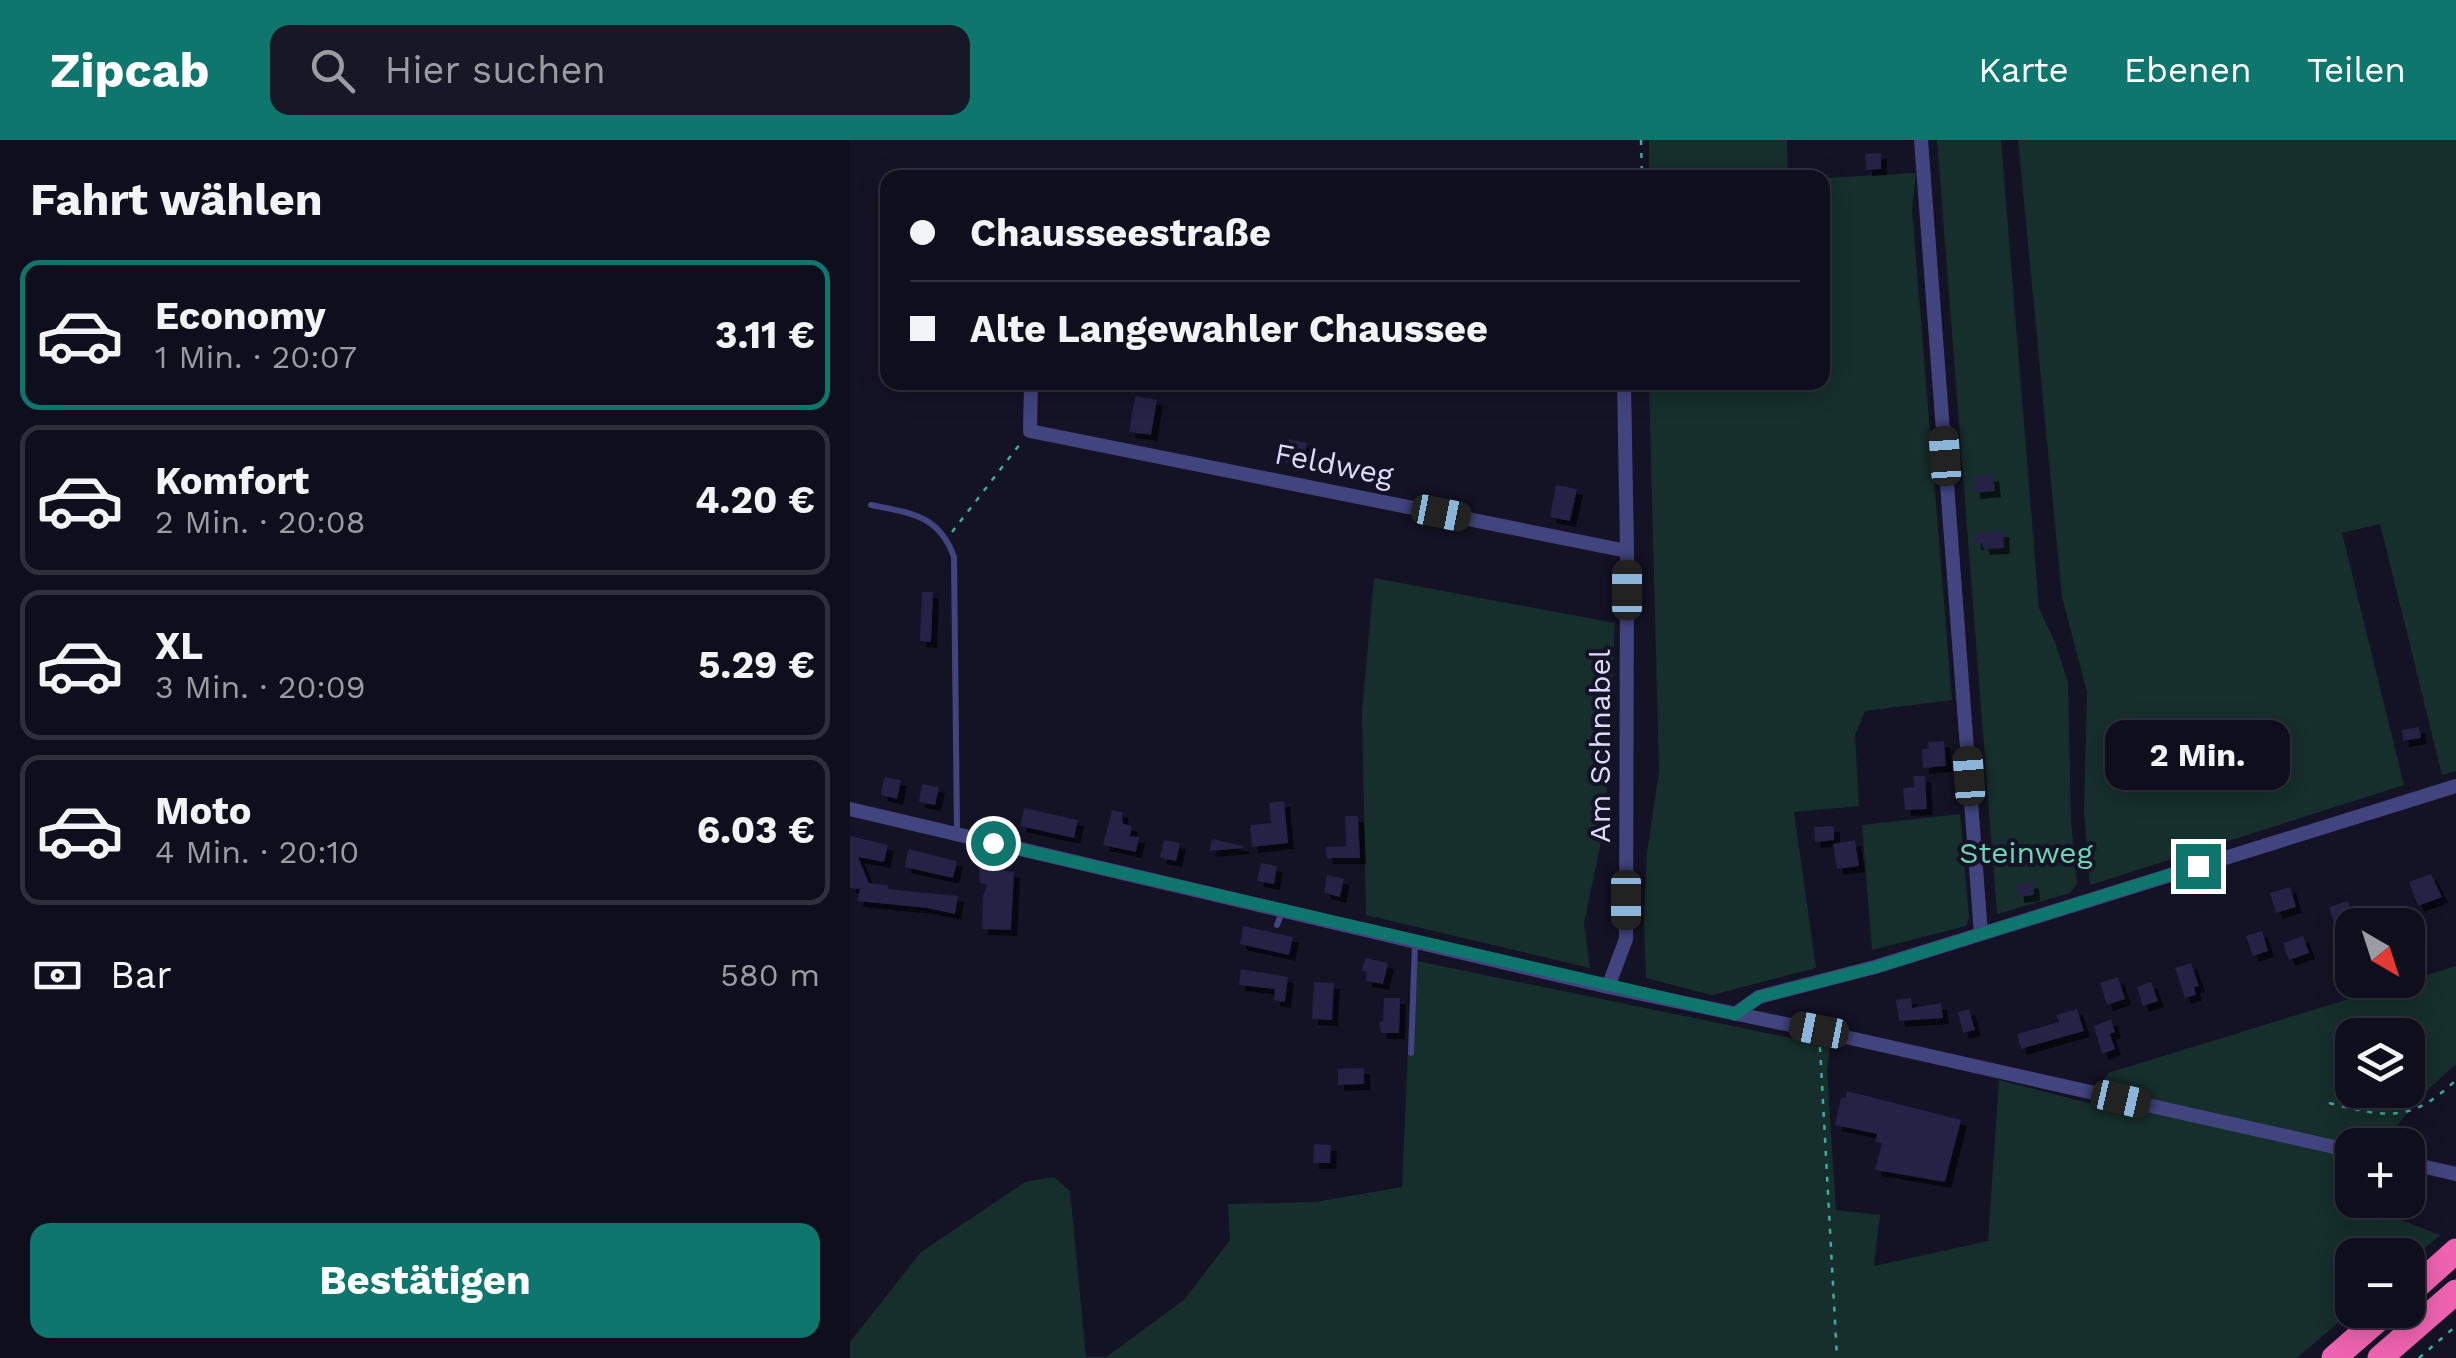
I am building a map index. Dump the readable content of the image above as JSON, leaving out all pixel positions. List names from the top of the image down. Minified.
{"streets":{"street":["Feldweg","Am Schnabel"]},"crossings":[["Feldweg","Am Schnabel"]],"parks":["Steinweg"],"north":"bottom right","page":{"header":"Zipcab","search":"Hier suchen","nav":["Karte","Ebenen","Teilen"],"heading":"Fahrt wählen","banner":["Chausseestraße","Alte Langewahler Chaussee"],"list":[{"name":"Economy","note":"1 Min. · 20:07","value":"3.11 €"},{"name":"Komfort","note":"2 Min. · 20:08","value":"4.20 €"},{"name":"XL","note":"3 Min. · 20:09","value":"5.29 €"},{"name":"Moto","note":"4 Min. · 20:10","value":"6.03 €"}],"bubble":"2 Min.","map_buttons":["+","−"],"pay":["Bar","580 m"],"buttons":"Bestätigen"}}
